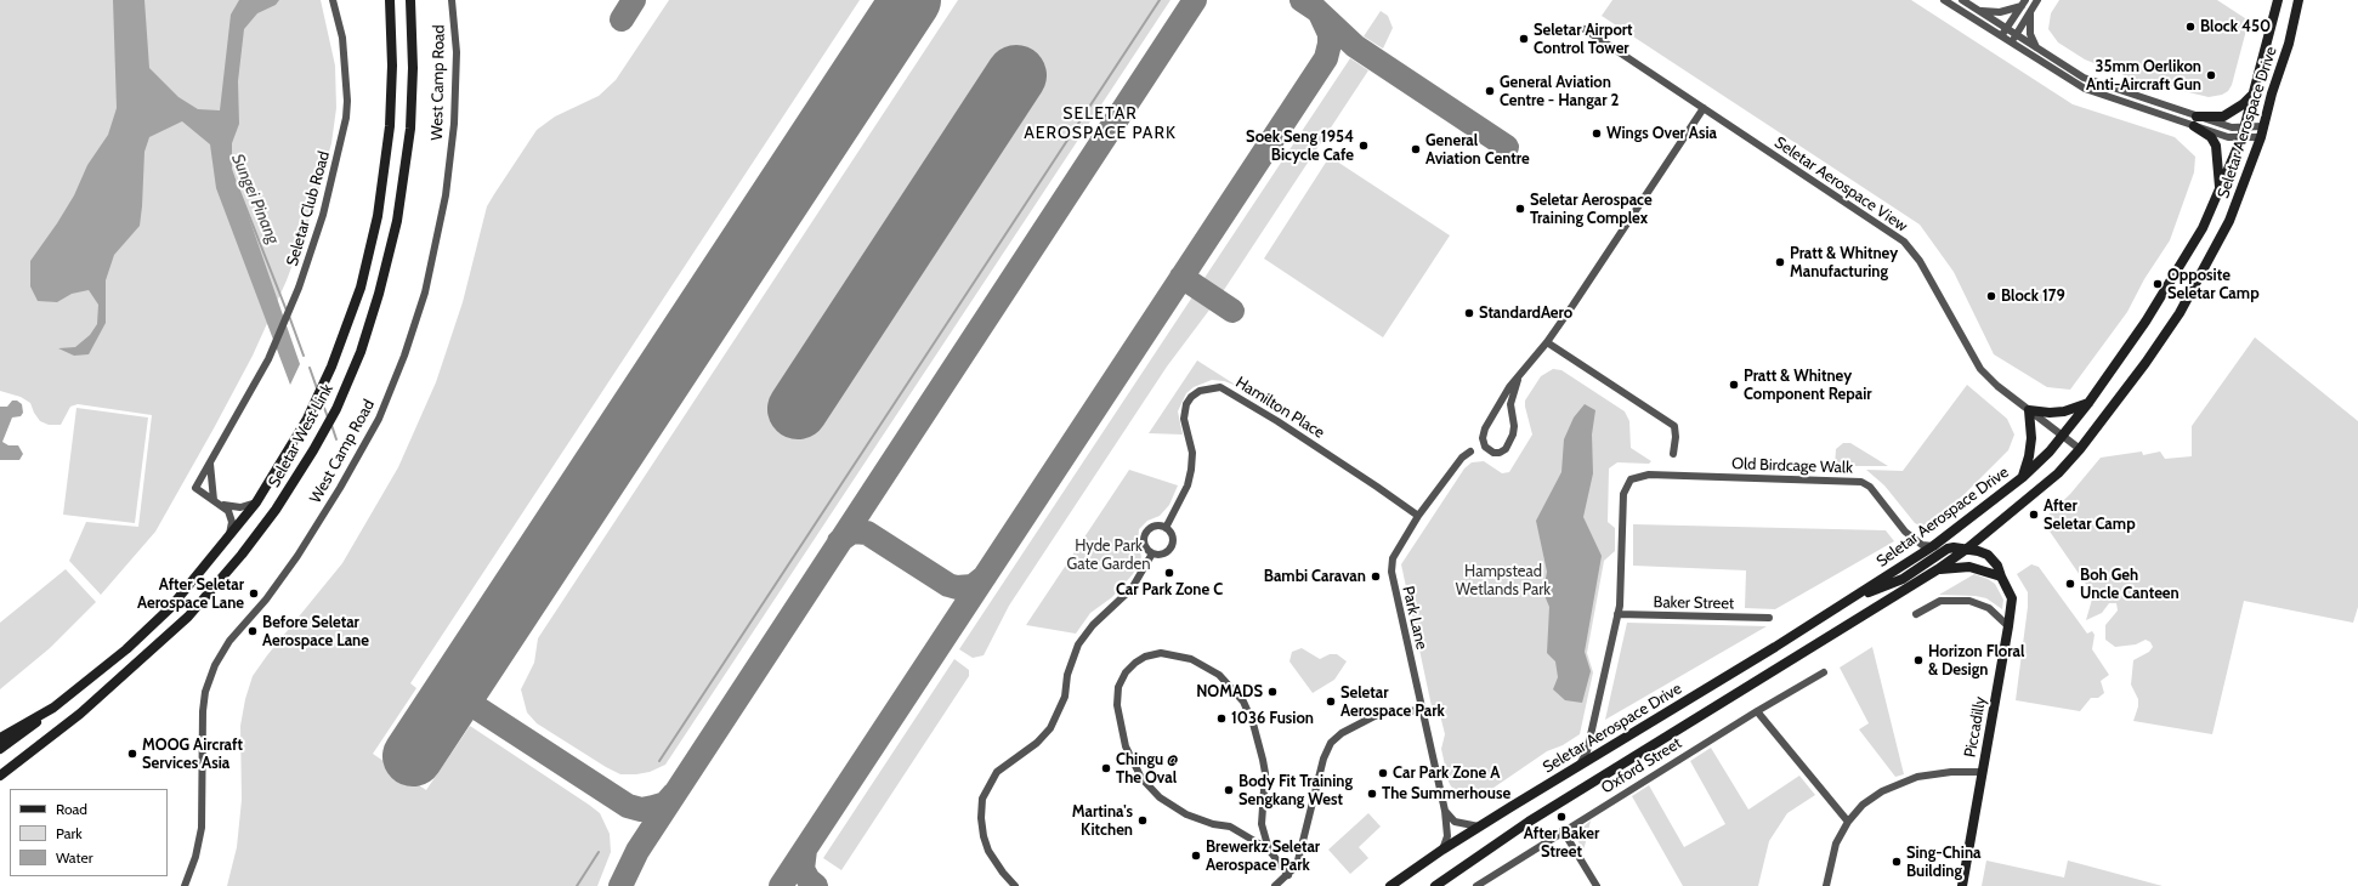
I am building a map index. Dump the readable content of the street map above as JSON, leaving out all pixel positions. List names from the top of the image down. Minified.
{"streets":{"street":["West Camp Road","Seletar Aerospace Drive","Seletar Aerospace View","Seletar Club Road","Hamilton Place","Seletar West Link","Old Birdcage Walk","Baker Street","Park Lane","Piccadilly","Oxford Street"]},"crossings":[["Seletar Aerospace Drive","Seletar Aerospace View"],["Seletar Aerospace Drive","Old Birdcage Walk"],["Seletar Aerospace Drive","Park Lane"],["Seletar Aerospace Drive","Piccadilly"],["Hamilton Place","Park Lane"],["Old Birdcage Walk","Baker Street"]],"districts":["SELETAR AEROSPACE PARK"],"water":["Sungei Pinang"],"parks":["Hyde Park Gate Garden","Hampstead Wetlands Park"],"places":["Block 450","Seletar Airport Control Tower","35mm Oerlikon Anti-Aircraft Gun","General Aviation Centre - Hangar 2","Wings Over Asia","Soek Seng 1954 Bicycle Cafe","General Aviation Centre","Seletar Aerospace Training Complex","Pratt & Whitney Manufacturing","Opposite Seletar Camp","Block 179","StandardAero","Pratt & Whitney Component Repair","After Seletar Camp","Car Park Zone C","Bambi Caravan","Boh Geh Uncle Canteen","After Seletar Aerospace Lane","Before Seletar Aerospace Lane","Horizon Floral & Design","NOMADS","Seletar Aerospace Park","1036 Fusion","MOOG Aircraft Services Asia","Chingu @ The Oval","Car Park Zone A","Body Fit Training Sengkang West","The Summerhouse","After Baker Street","Martina's Kitchen","Brewerkz Seletar Aerospace Park","Sing-China Building"],"legend":["Road","Park","Water"]}
